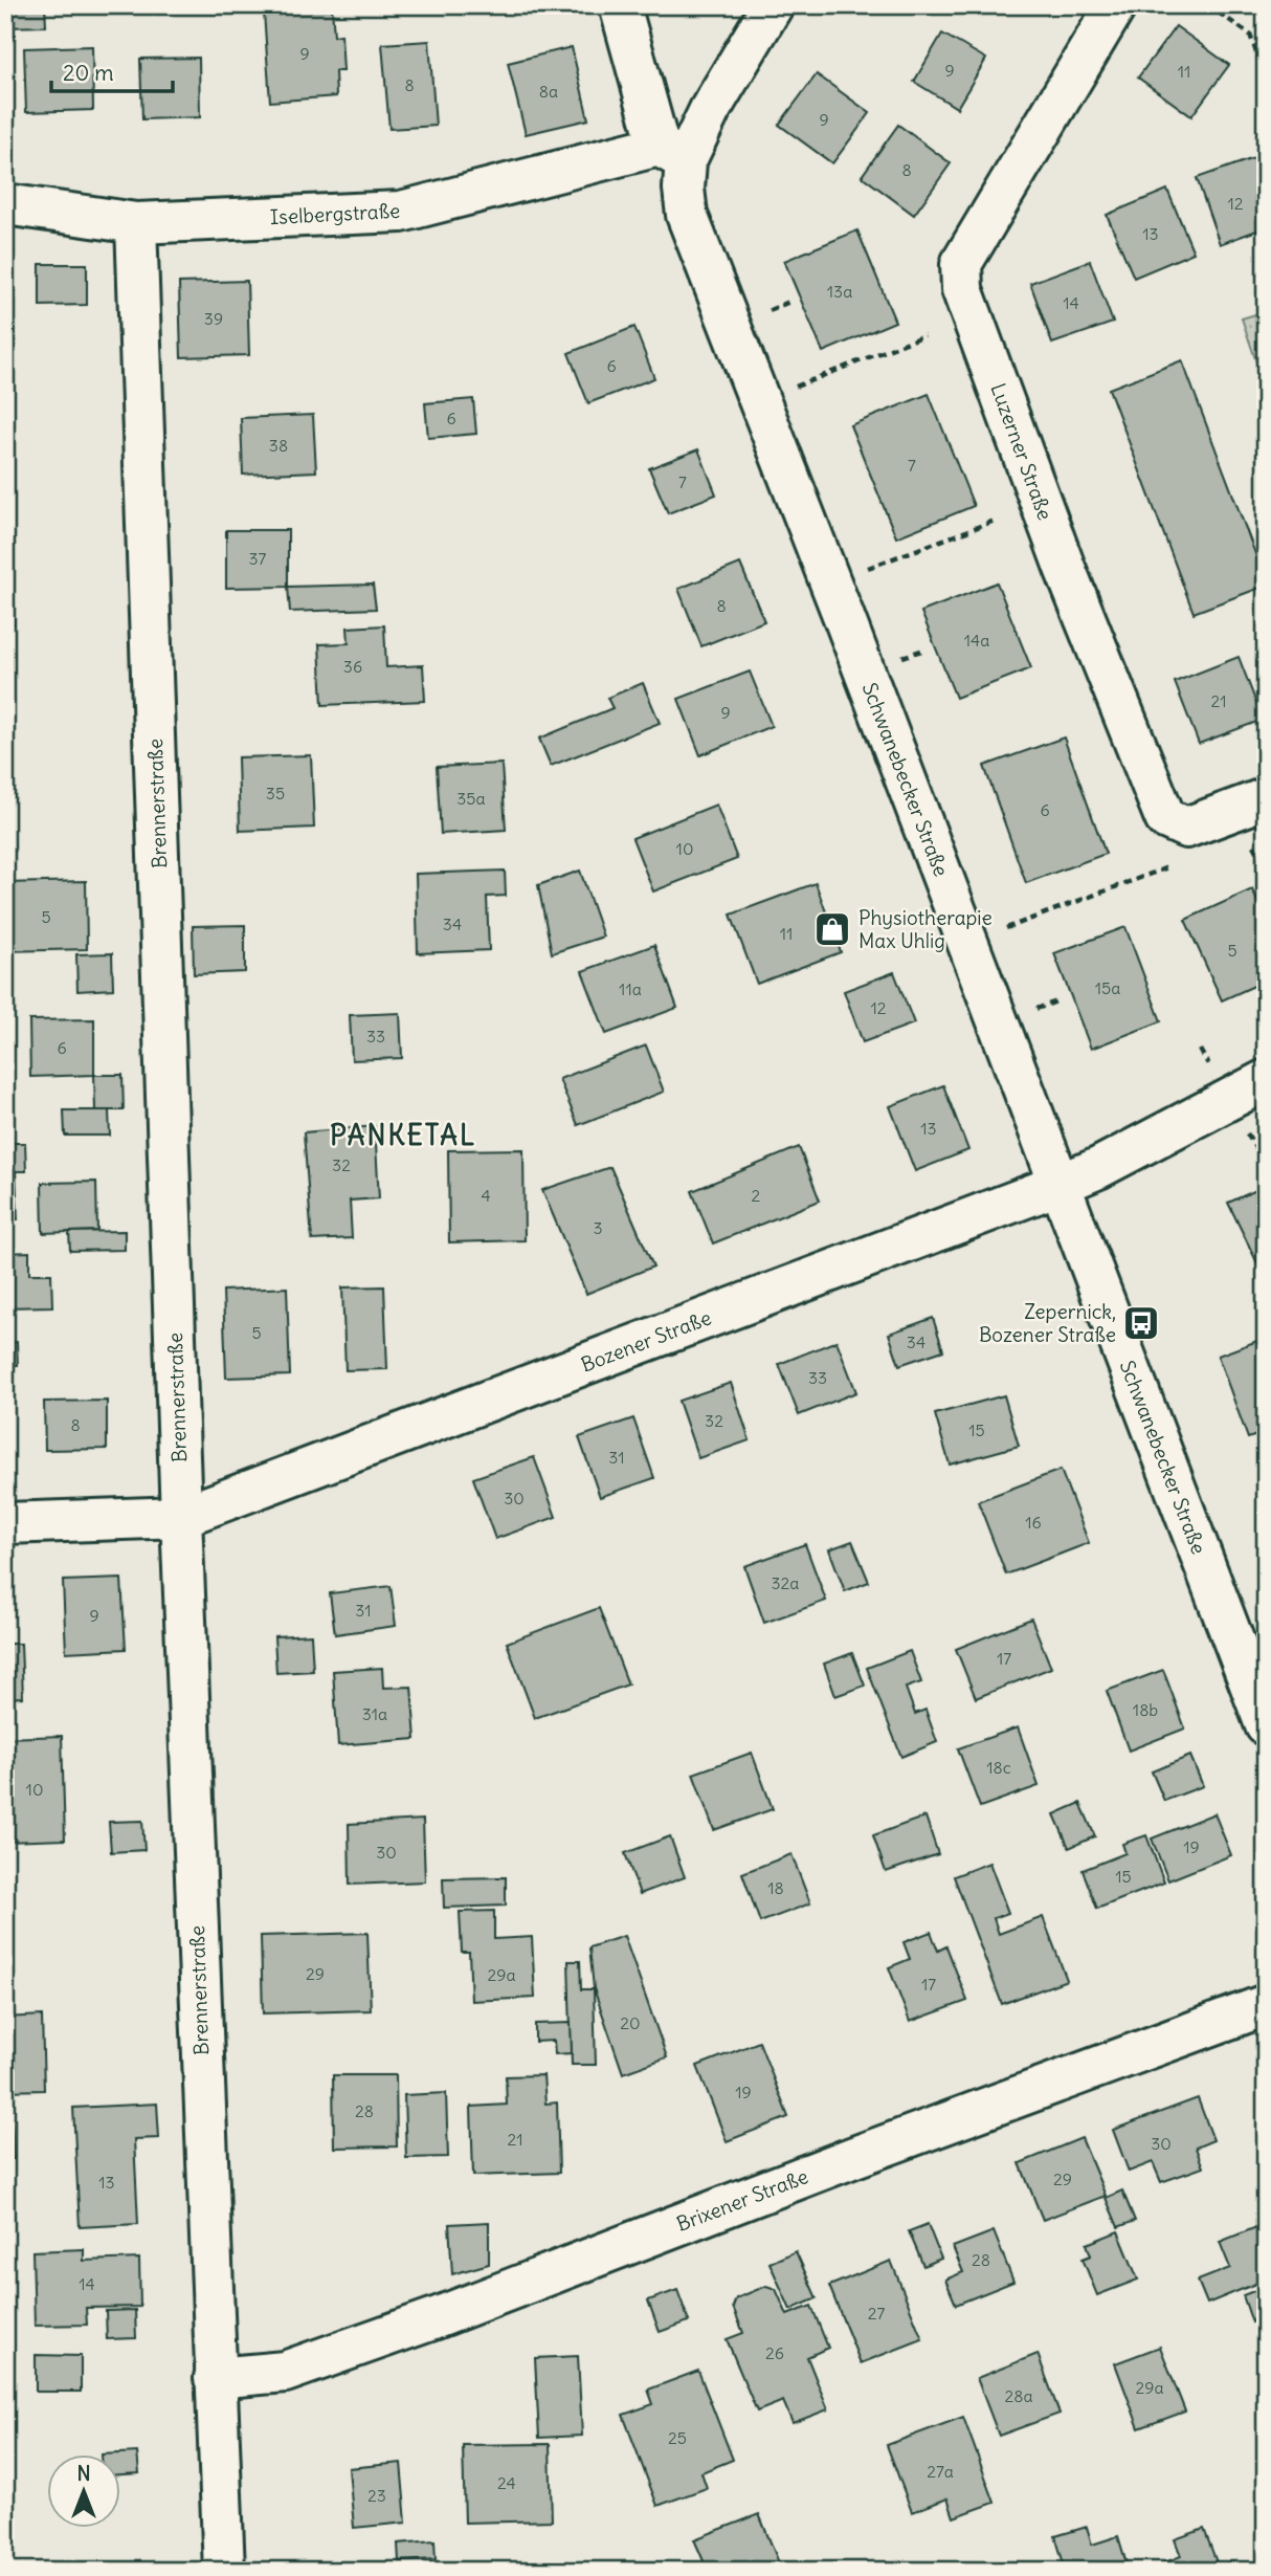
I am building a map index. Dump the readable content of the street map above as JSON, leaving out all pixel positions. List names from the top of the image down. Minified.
{"streets":{"street":["Iselbergstraße","Luzerner Straße","Schwanebecker Straße","Brennerstraße","Bozener Straße","Brixener Straße"]},"crossings":[["Iselbergstraße","Schwanebecker Straße"],["Iselbergstraße","Brennerstraße"],["Schwanebecker Straße","Bozener Straße"],["Brennerstraße","Bozener Straße"],["Brennerstraße","Brixener Straße"]],"districts":["PANKETAL"],"places":{"shop":["Physiotherapie Max Uhlig"],"bus stop":["Zepernick, Bozener Straße"]},"house_numbers":["9","9","11","8","8a","9","8","12","13","13a","14","39","6","6","38","7","7","37","8","14a","36","21","9","35","35a","6","10","5","34","11","5","15a","11a","12","33","6","13","32","4","2","3","5","34","33","32","8","15","31","30","16","32a","31","9","17","18b","31a","18c","10","19","30","15","18","29","29a","17","20","19","28","21","30","29","13","28","14","27","26","29a","28a","25","27a","24","23"],"scale_bar":"20 m","north":"top"}
